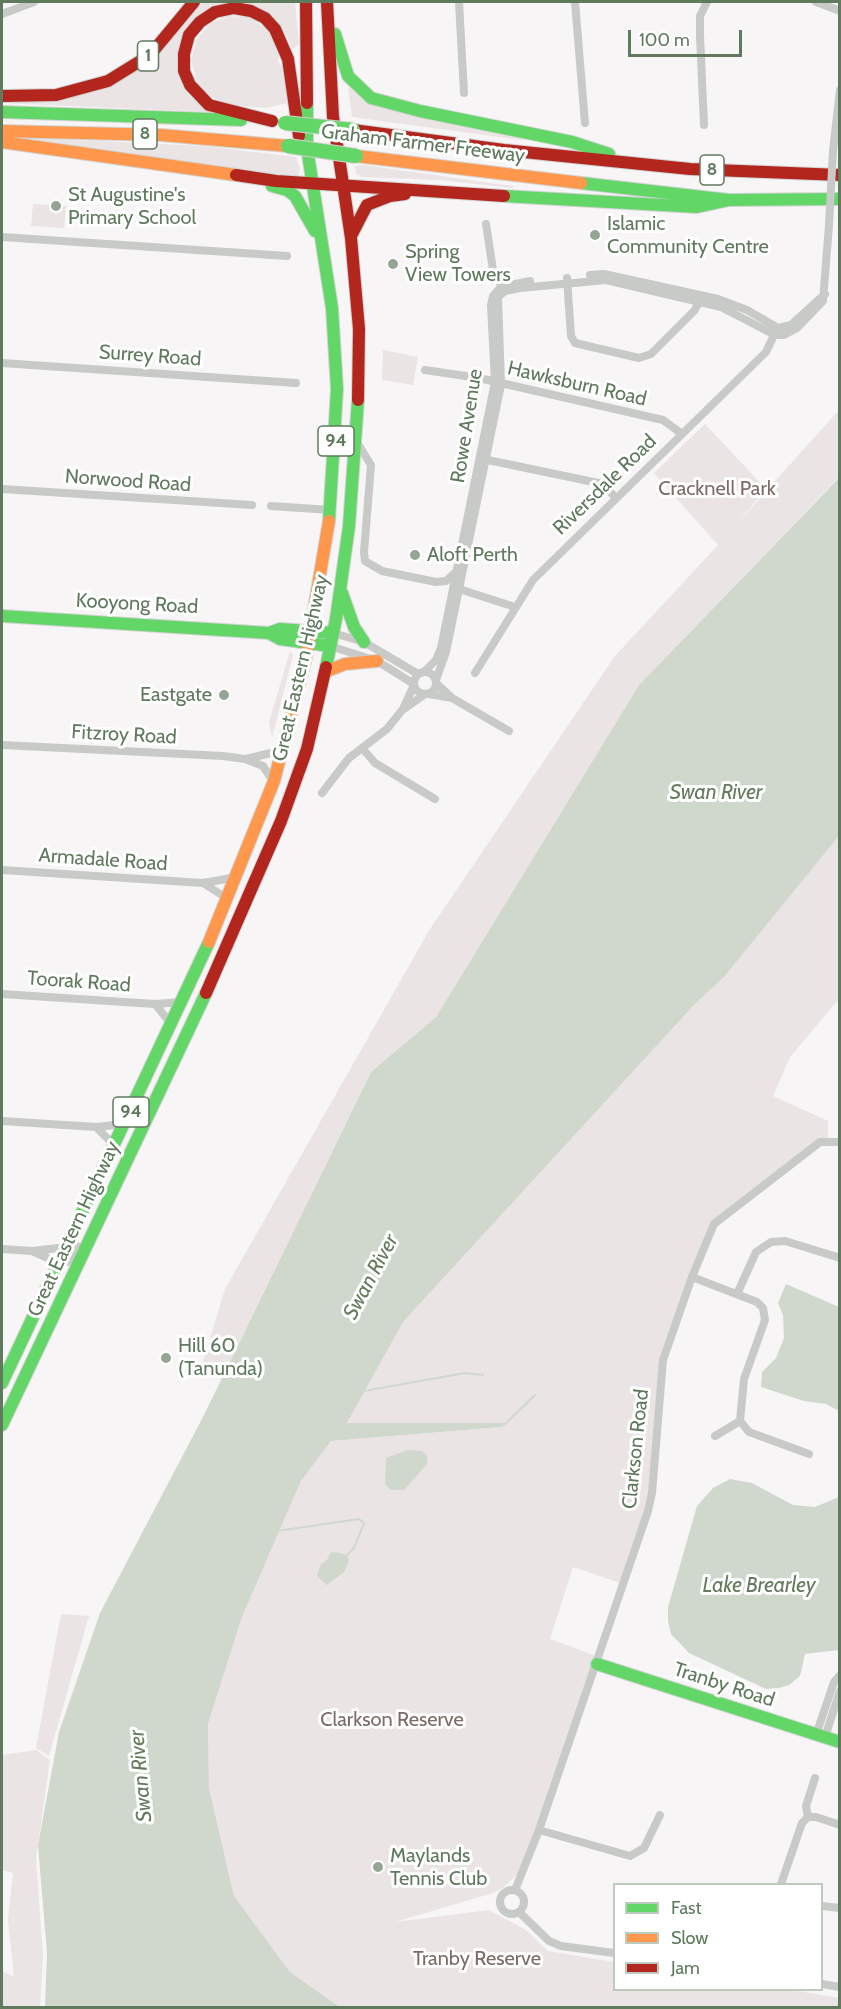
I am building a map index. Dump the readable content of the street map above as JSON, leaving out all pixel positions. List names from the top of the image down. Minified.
{"streets":{"main road":["1","8","Graham Farmer Freeway","94","Kooyong Road","Great Eastern Highway","Tranby Road"],"street":["Surrey Road","Hawksburn Road","Rowe Avenue","Norwood Road","Riversdale Road","Fitzroy Road","Armadale Road","Toorak Road","Clarkson Road"]},"crossings":[["Hawksburn Road","Rowe Avenue"],["Hawksburn Road","Riversdale Road"],["Kooyong Road","Great Eastern Highway"],["Great Eastern Highway","Fitzroy Road"],["Great Eastern Highway","Armadale Road"],["Great Eastern Highway","Toorak Road"],["Clarkson Road","Tranby Road"]],"water":["Swan River","Lake Brearley"],"parks":["Cracknell Park","Clarkson Reserve","Tranby Reserve"],"places":["St Augustine's Primary School","Islamic Community Centre","Spring View Towers","Aloft Perth","Eastgate","Hill 60 (Tanunda)","Maylands Tennis Club"],"legend":["Fast","Slow","Jam"],"scale_bar":"100 m"}
